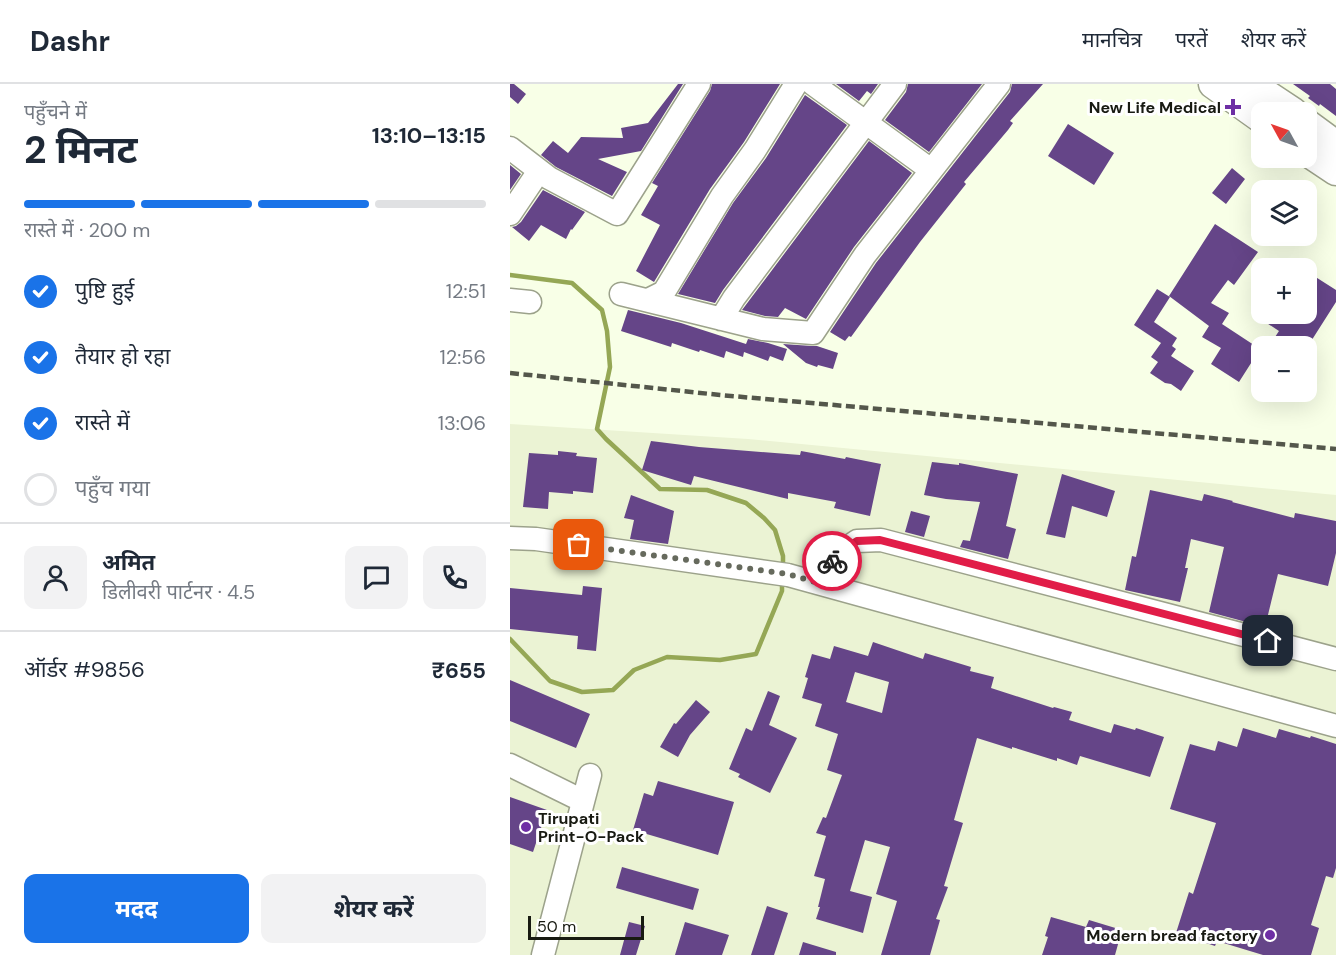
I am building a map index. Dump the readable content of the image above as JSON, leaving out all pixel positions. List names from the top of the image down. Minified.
{"places":{"health":["New Life Medical"],"other":["Tirupati Print-O-Pack","Modern bread factory"]},"scale_bar":"50 m","north":"top left","page":{"header":"Dashr","nav":["मानचित्र","परतें","शेयर करें"],"heading":["2 मिनट","पहुँचने में","13:10–13:15"],"panel":["अमित","डिलीवरी पार्टनर · 4.5","ऑर्डर #9856","₹655"],"map_buttons":["+","−"],"bar":"रास्ते में · 200 m","list":[["पुष्टि हुई","12:51"],["तैयार हो रहा","12:56"],["रास्ते में","13:06"],"पहुँच गया"],"buttons":["मदद","शेयर करें"],"scale":"50 m"}}
